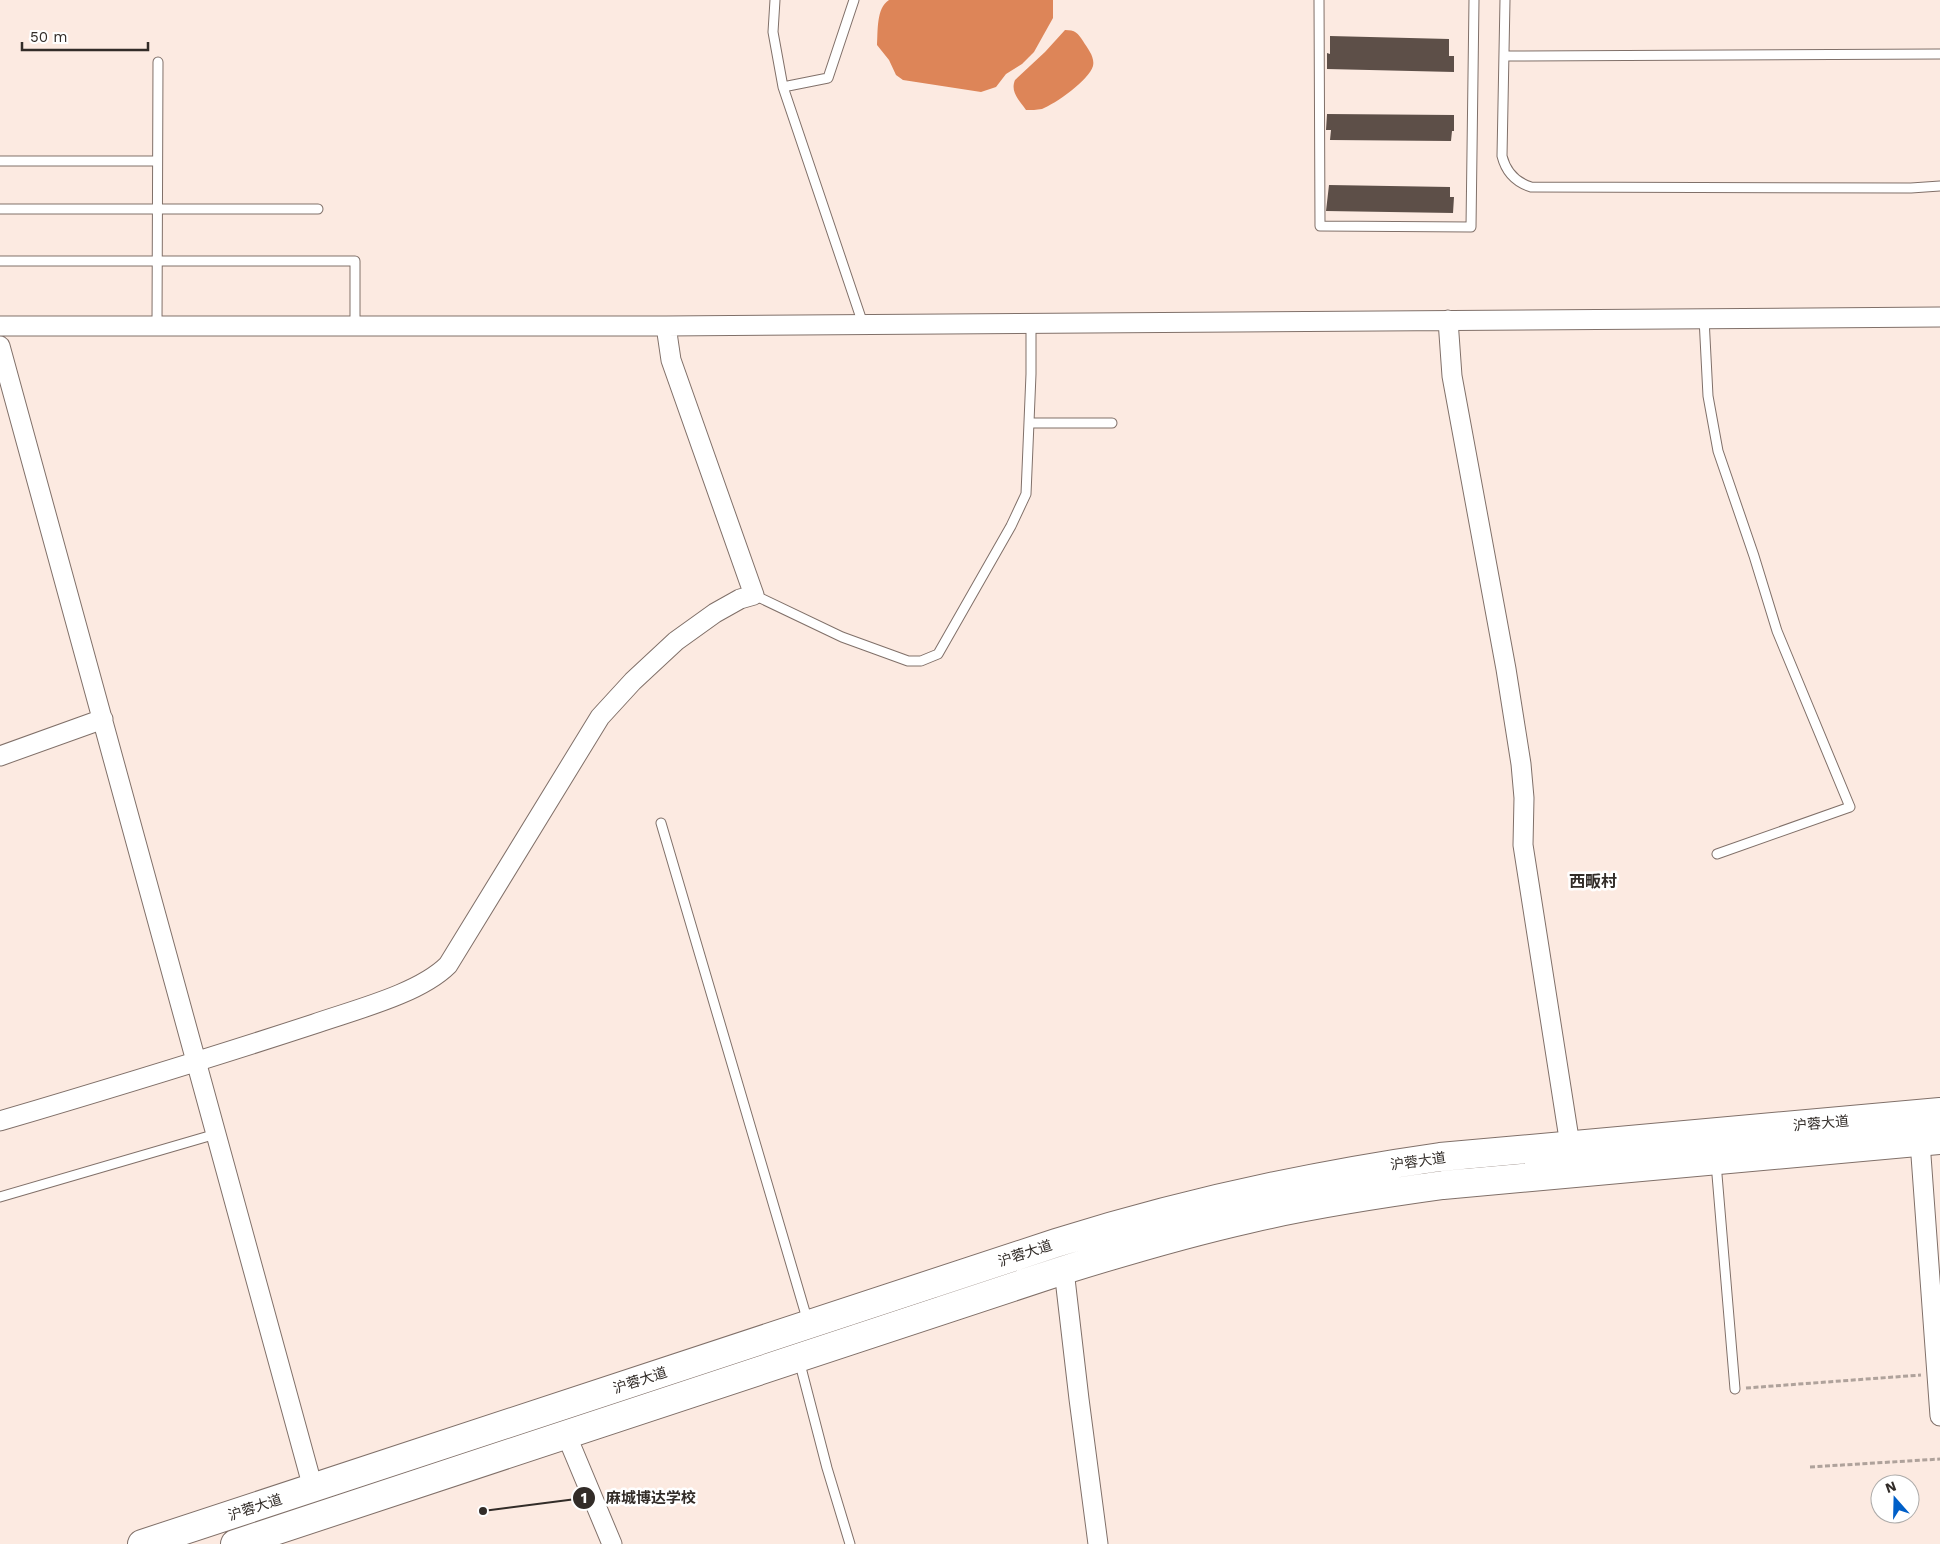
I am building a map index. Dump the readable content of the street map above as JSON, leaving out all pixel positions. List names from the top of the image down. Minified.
{"streets":{"main road":["沪蓉大道"]},"districts":["西畈村"],"places":["麻城博达学校"],"scale_bar":"50 m","north":"top"}
